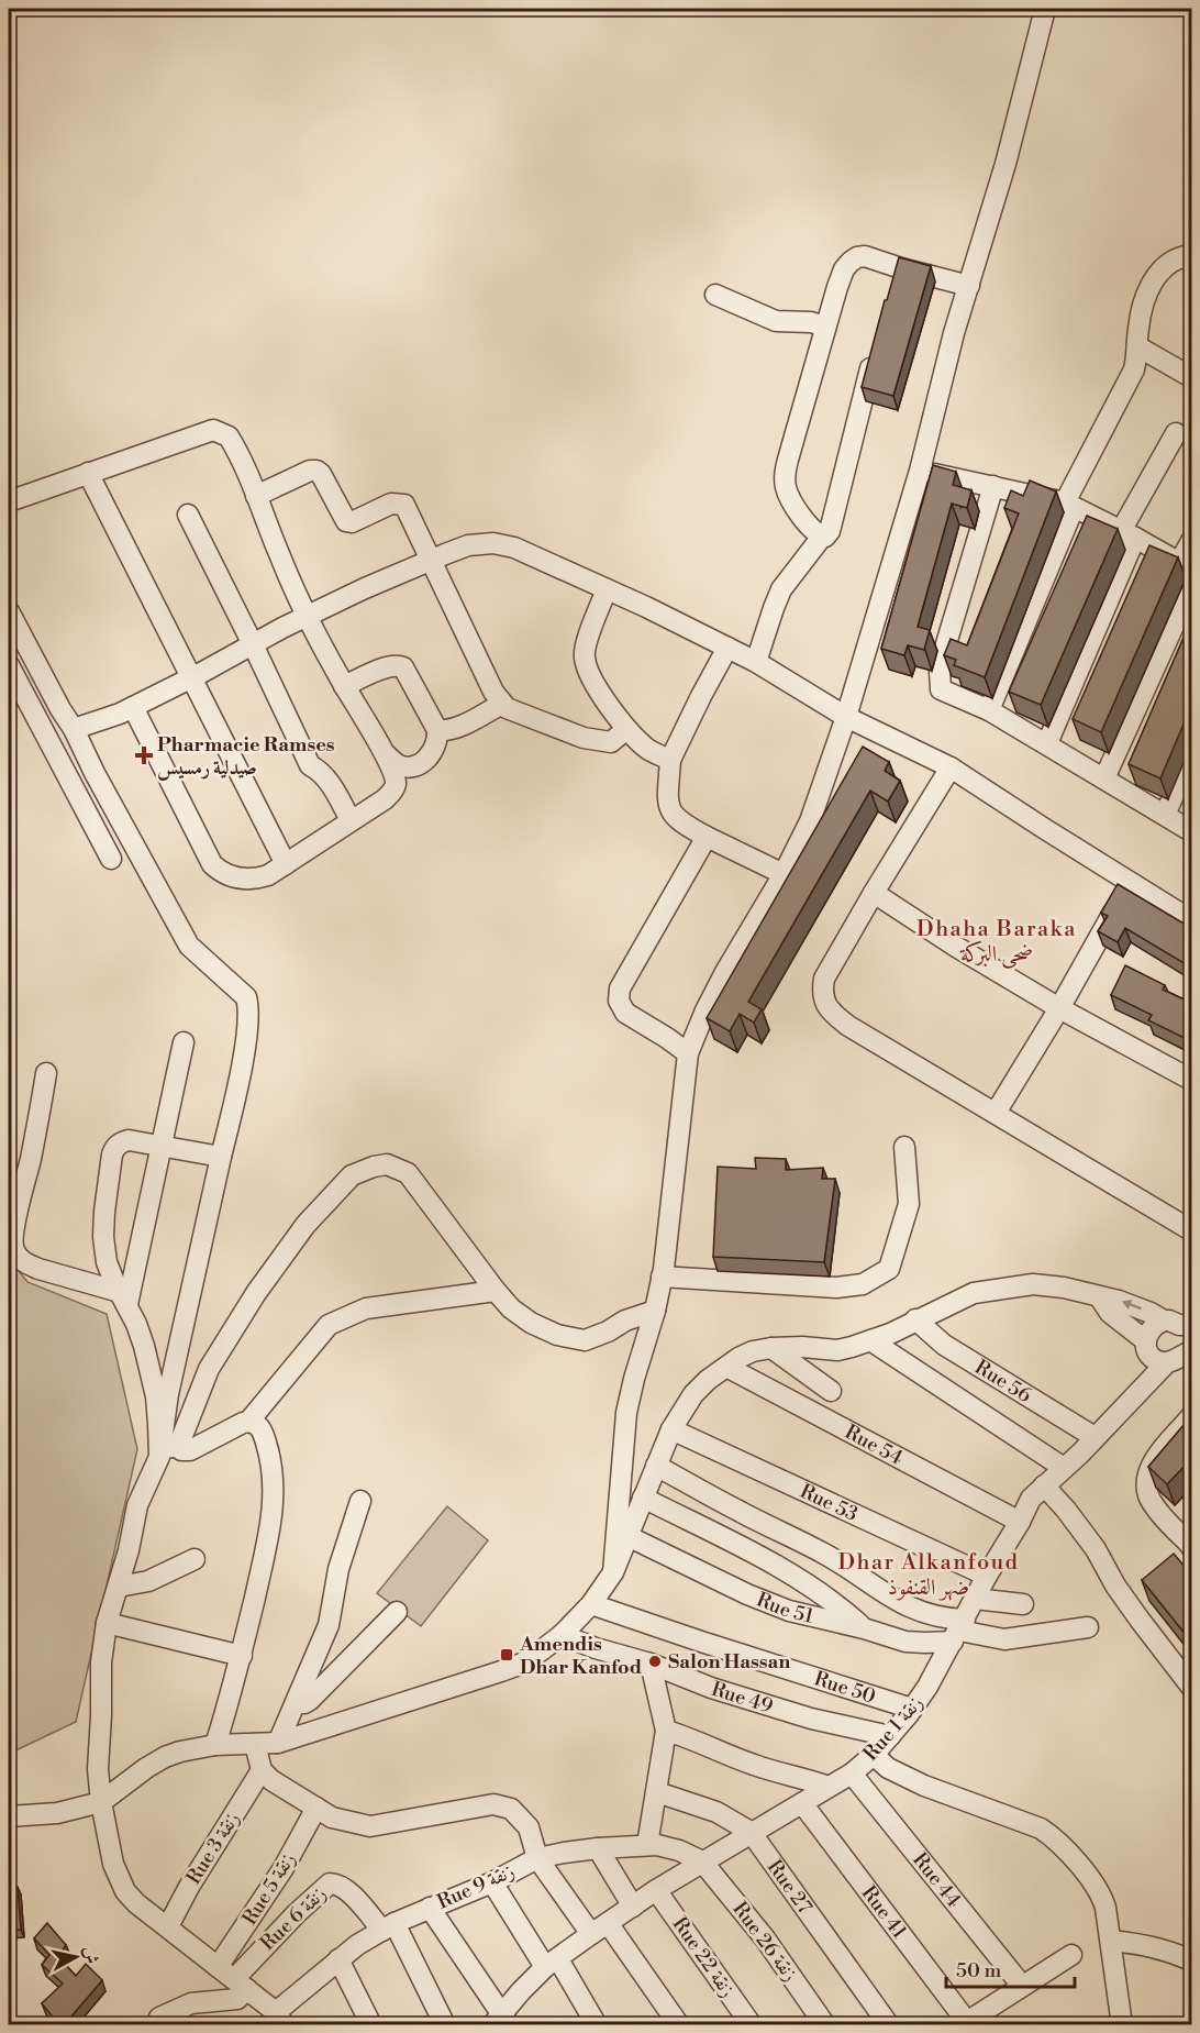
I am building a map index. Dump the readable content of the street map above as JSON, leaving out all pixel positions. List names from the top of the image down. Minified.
{"streets":{"street":["Rue 56","Rue 54","Rue 53","Rue 51","Rue 50","Rue 49","Rue 1 زنقة","Rue 3 زنقة","Rue 44","Rue 9 زنقة","Rue 27","Rue 5 زنقة","Rue 41","Rue 6 زنقة","Rue 26 زنقة","Rue 22 زنقة"]},"crossings":[["Rue 56","Rue 1 زنقة"],["Rue 54","Rue 1 زنقة"],["Rue 53","Rue 1 زنقة"],["Rue 51","Rue 1 زنقة"],["Rue 50","Rue 1 زنقة"],["Rue 49","Rue 1 زنقة"],["Rue 1 زنقة","Rue 44"],["Rue 1 زنقة","Rue 9 زنقة"],["Rue 1 زنقة","Rue 27"],["Rue 1 زنقة","Rue 41"],["Rue 1 زنقة","Rue 26 زنقة"],["Rue 1 زنقة","Rue 22 زنقة"],["Rue 9 زنقة","Rue 6 زنقة"],["Rue 9 زنقة","Rue 26 زنقة"],["Rue 5 زنقة","Rue 6 زنقة"]],"districts":["Dhaha Baraka ضحى البركة","Dhar Alkanfoud ضهر القنفوذ"],"places":{"health":["Pharmacie Ramses صيدلية رمسيس"],"transit":["Amendis Dhar Kanfod"],"other":["Salon Hassan"]},"scale_bar":"50 m","north":"right"}
